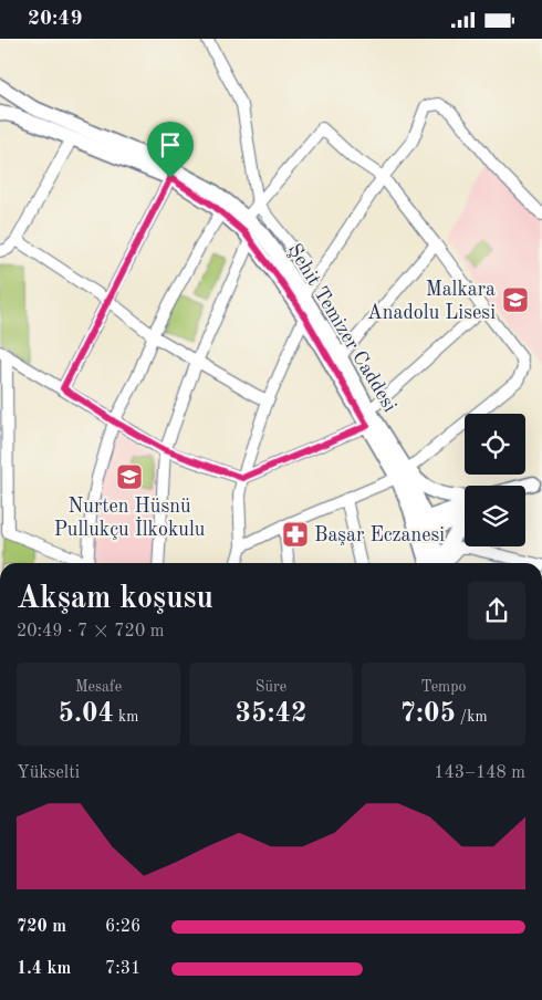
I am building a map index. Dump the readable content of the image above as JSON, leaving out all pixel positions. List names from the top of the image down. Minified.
{"streets":{"main road":["Şehit Temizer Caddesi"]},"places":{"school or university":["Malkara Anadolu Lisesi","Nurten Hüsnü Pullukçu İlkokulu"],"pharmacy":["Başar Eczanesi"]},"page":{"status":"20:49","heading":["Akşam koşusu","20:49 · 7 × 720 m"],"stats":[["Mesafe","5.04 km"],["Süre","35:42"],["Tempo","7:05 /km"]],"chart":["Yükselti","143–148 m"],"list":[{"name":"720 m","note":"6:26"},{"name":"1.4 km","note":"7:31"}]}}
